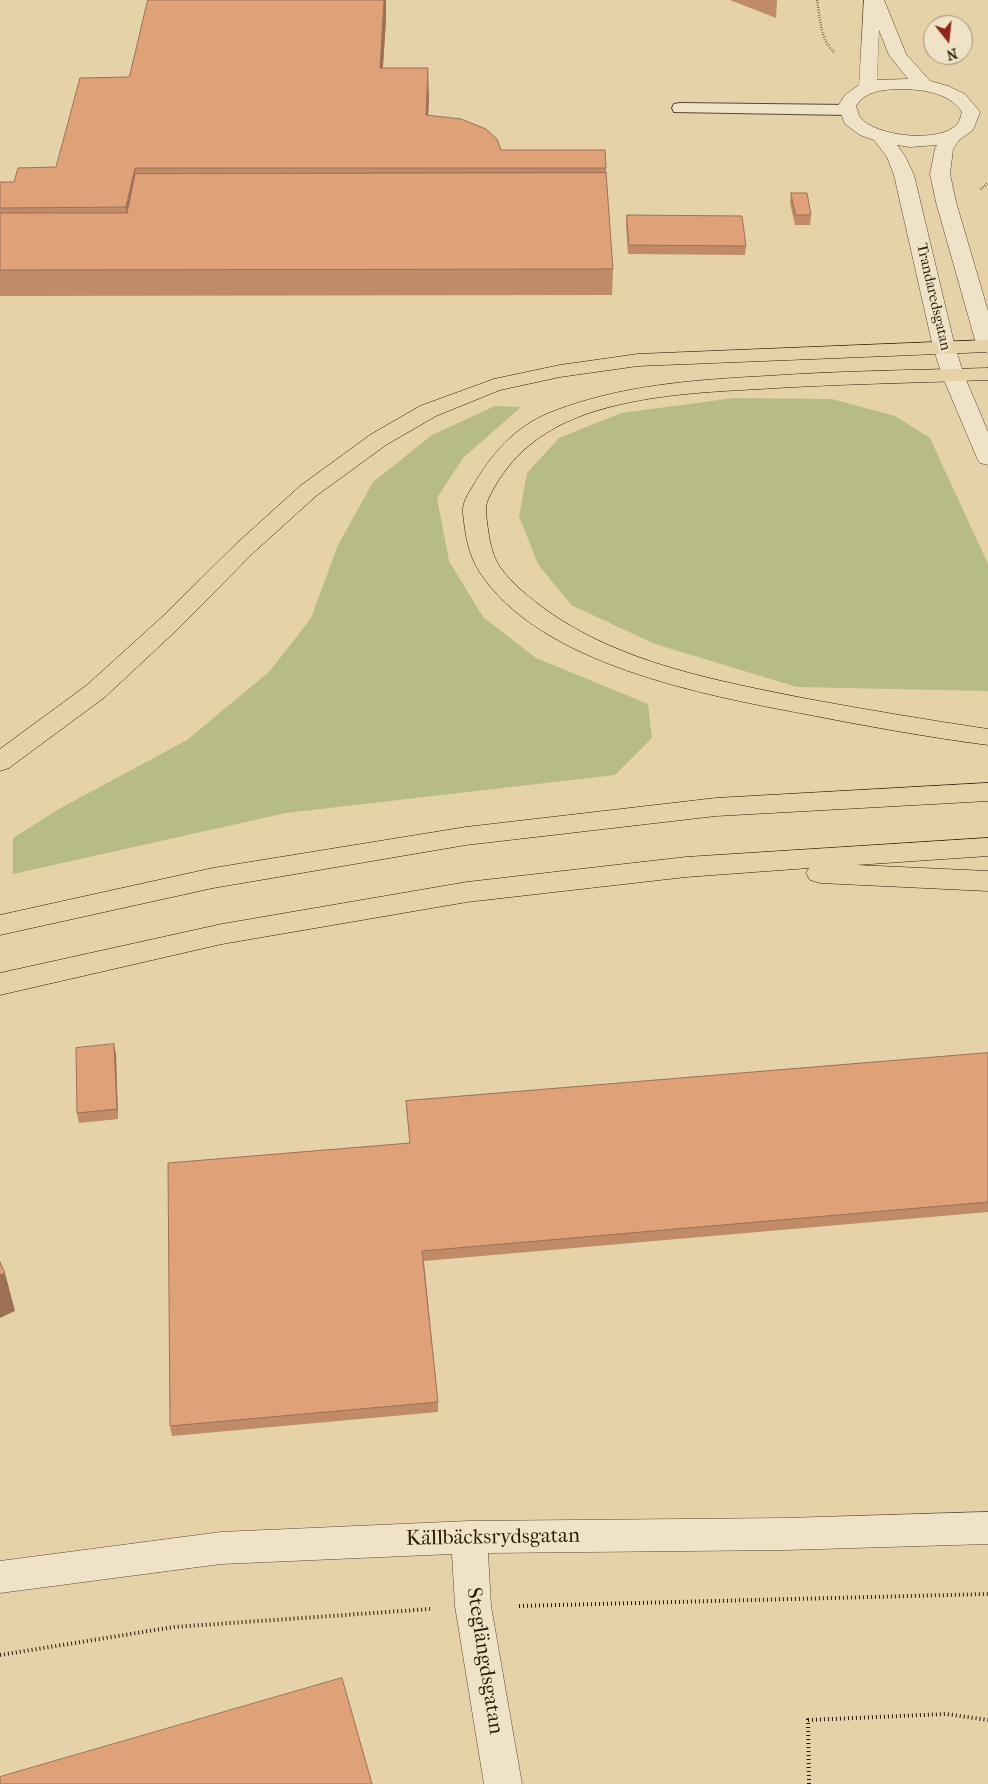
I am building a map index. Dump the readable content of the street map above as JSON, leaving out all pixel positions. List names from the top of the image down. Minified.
{"streets":{"street":["Trandaredsgatan","Källbäcksrydsgatan","Steglängdsgatan"]},"crossings":[["Källbäcksrydsgatan","Steglängdsgatan"]],"north":"bottom"}
